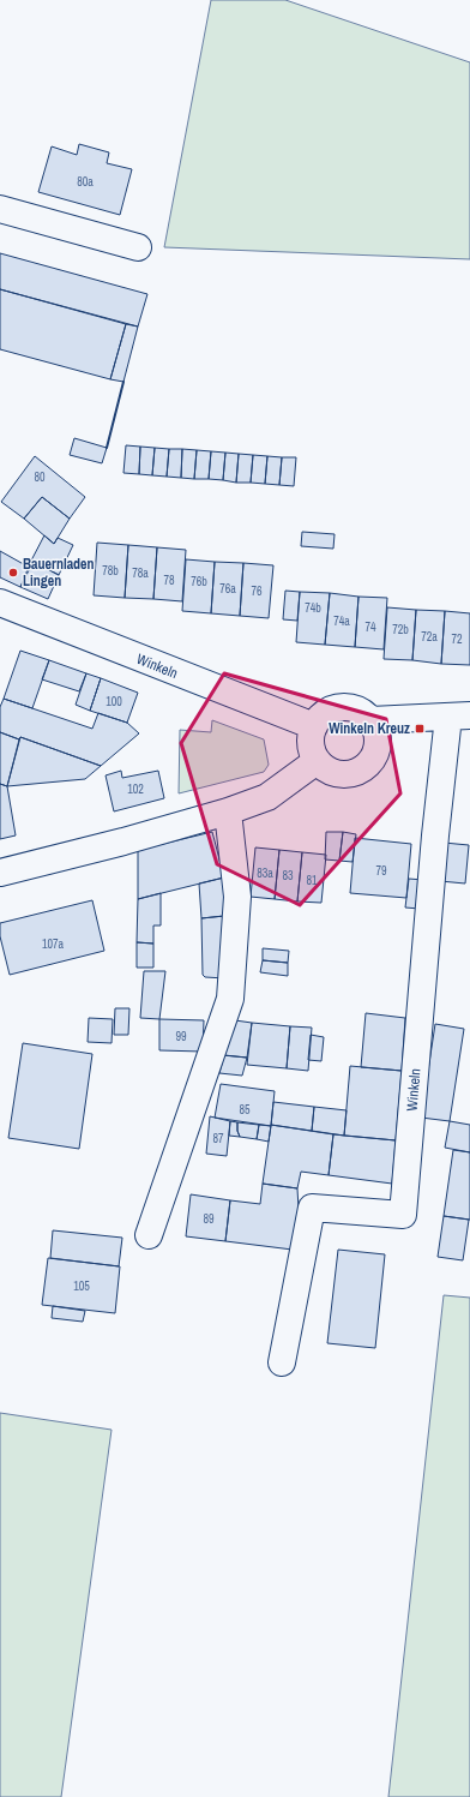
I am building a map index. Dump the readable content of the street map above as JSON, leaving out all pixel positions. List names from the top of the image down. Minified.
{"streets":{"street":["Winkeln"]},"places":{"other":["Bauernladen Lingen"],"transit":["Winkeln Kreuz"]},"house_numbers":["80a","80","78b","78a","78","76b","76a","76","74b","74a","74","72b","72a","72","100","102","79","83a","83","81","107a","99","85","87","89","105"]}
